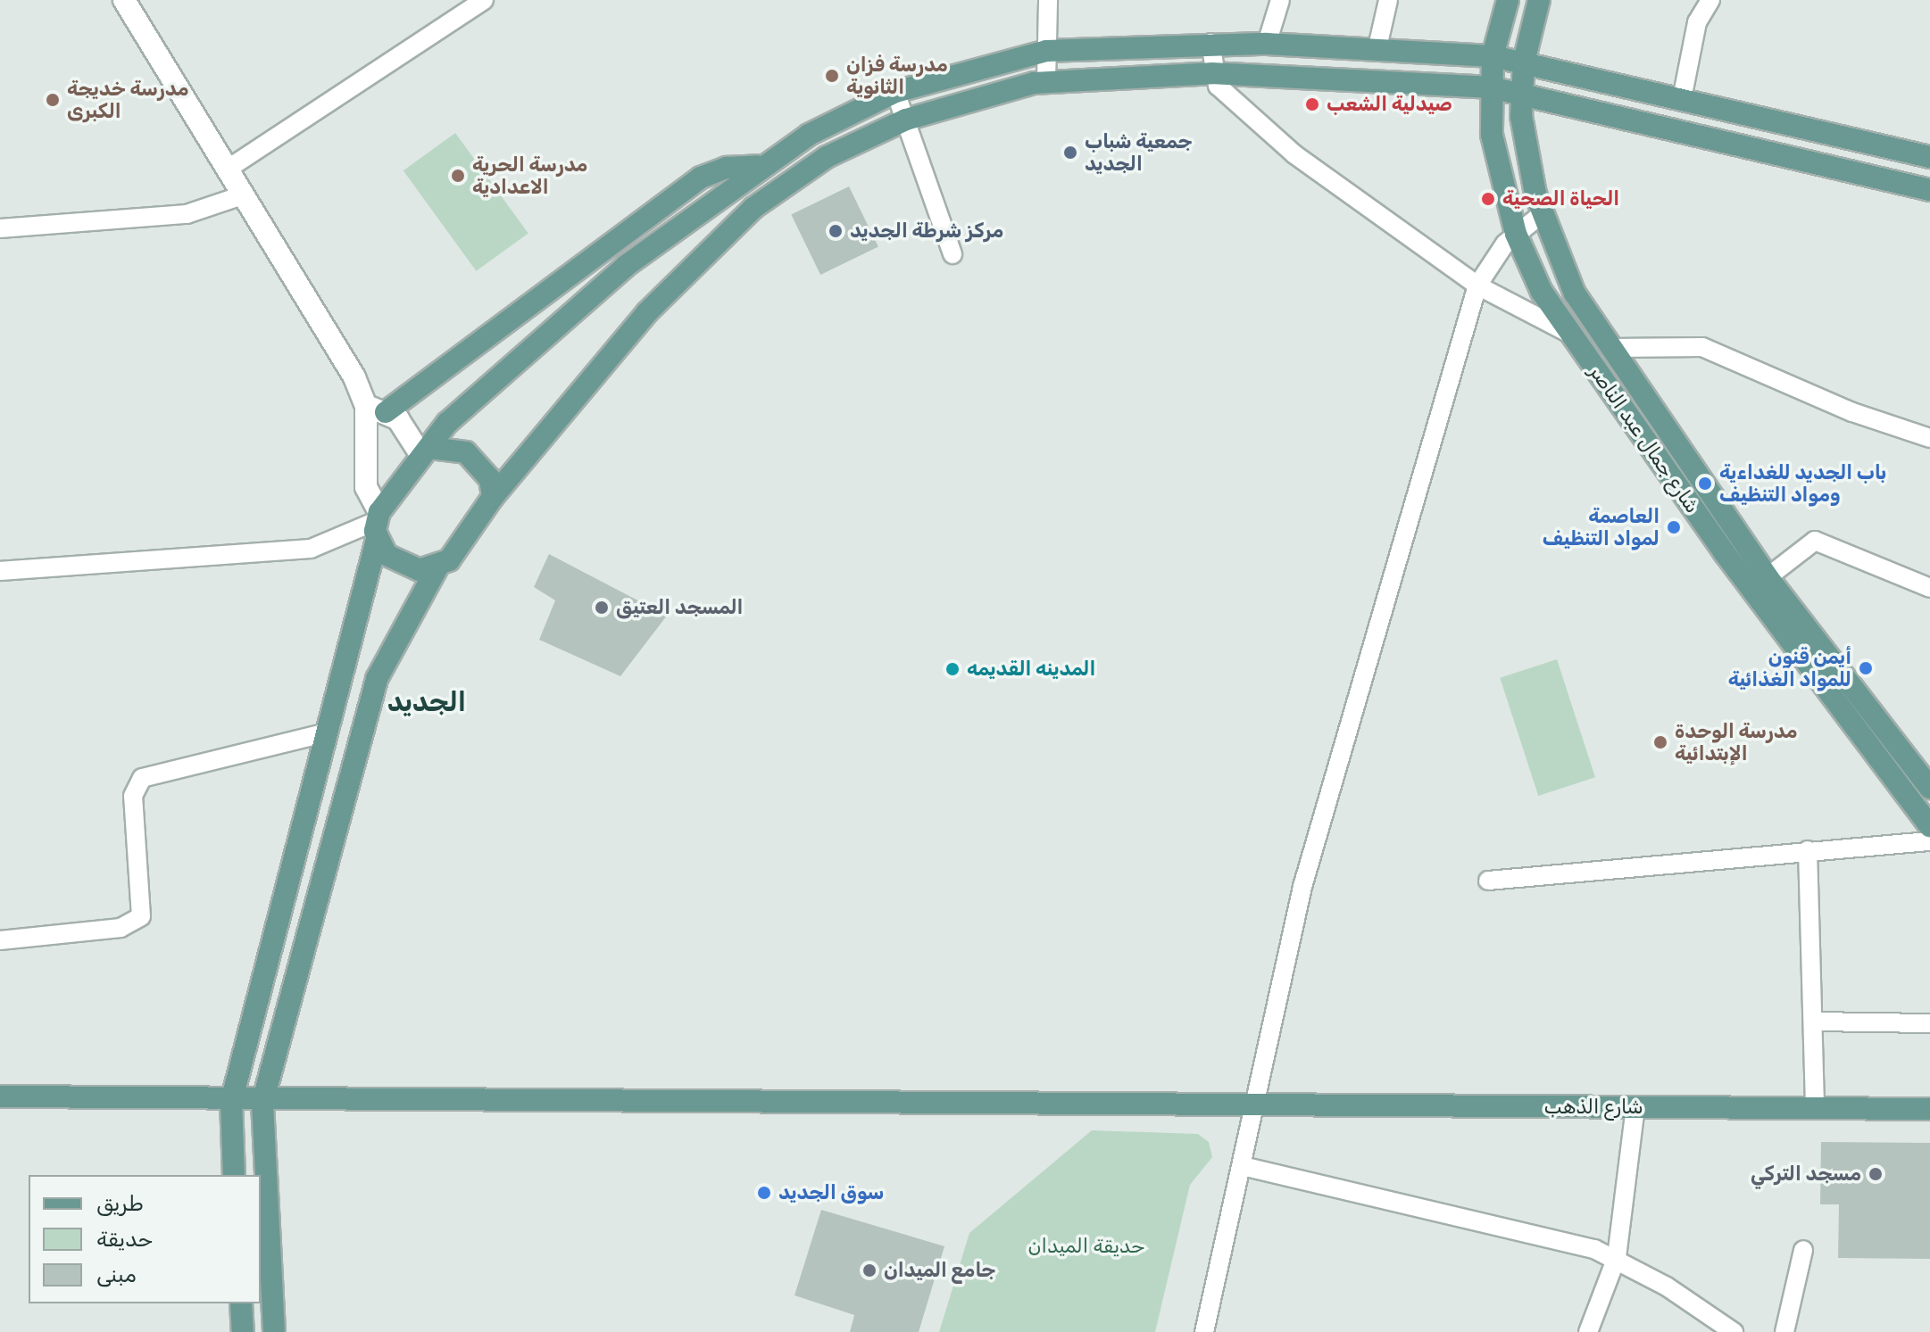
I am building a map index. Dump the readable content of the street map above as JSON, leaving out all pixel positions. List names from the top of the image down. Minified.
{"streets":{"main road":["شارع جمال عبد الناصر","شارع الذهب"]},"districts":["الجديد"],"parks":["حديقة الميدان"],"places":["مدرسة فزان الثانوية","مدرسة خديجة الكبرى","صيدلية الشعب","جمعية شباب الجديد","مدرسة الحرية الاعدادية","الحياة الصحية","مركز شرطة الجديد","باب الجديد للغداءية ومواد التنظيف","العاصمة لمواد التنظيف","المسجد العتيق","أيمن قنون للمواد الغذائية","المدينه القديمه","مدرسة الوحدة الإبتدائية","مسجد التركي","سوق الجديد","جامع الميدان"],"legend":["طريق","حديقة","مبنى"]}
